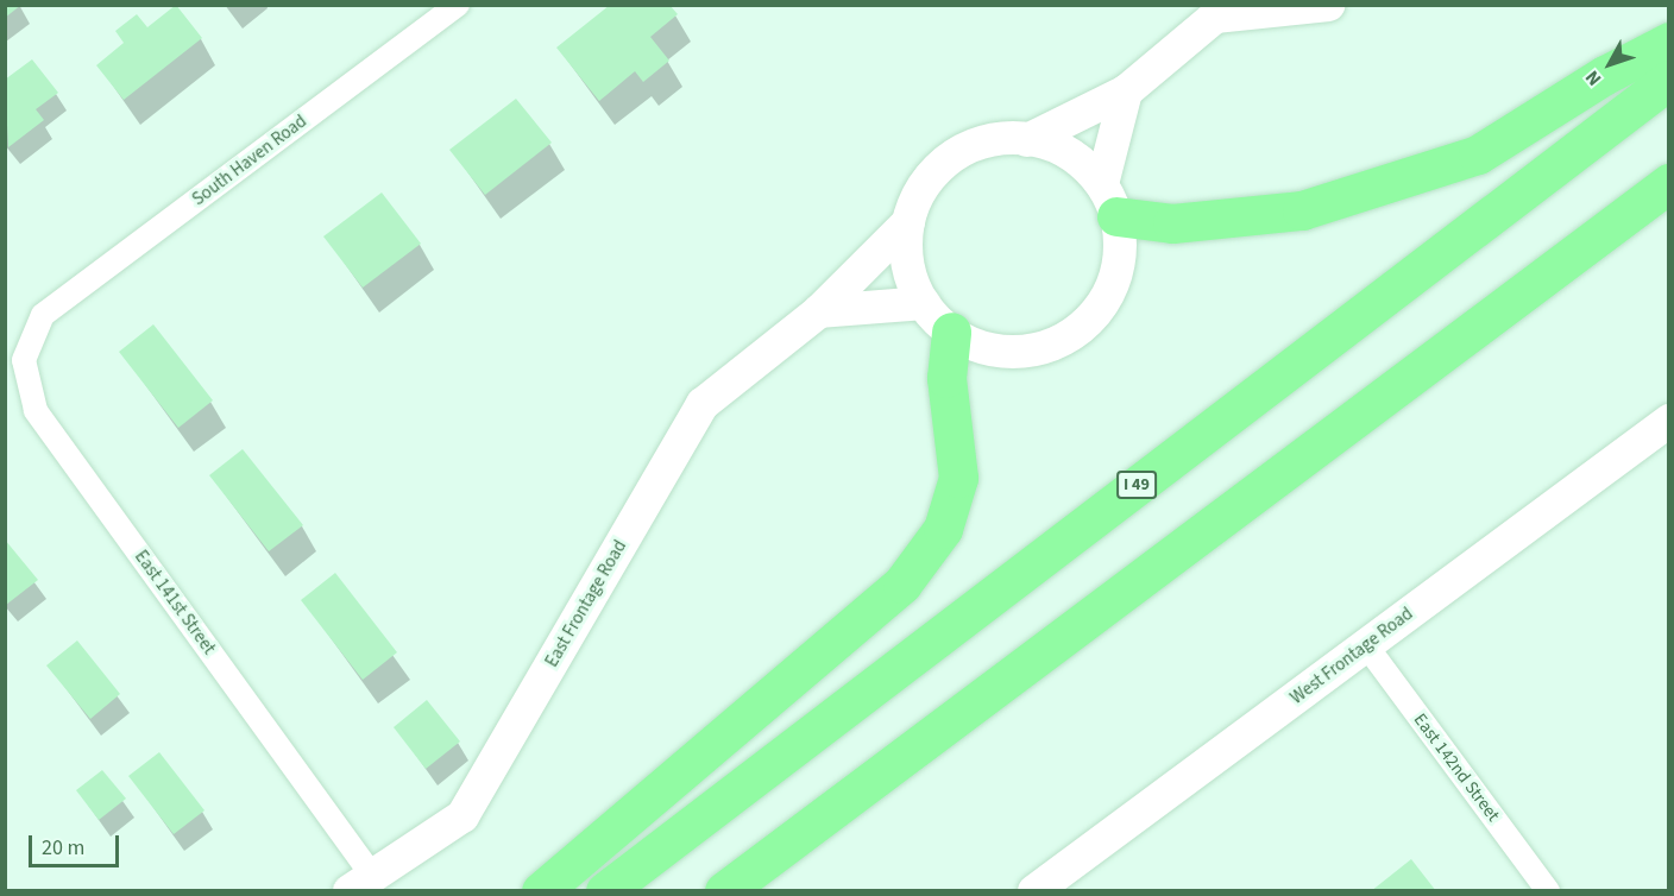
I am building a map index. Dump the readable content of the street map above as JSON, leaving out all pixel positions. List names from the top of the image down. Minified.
{"streets":{"highway":["I 49"],"street":["South Haven Road","East 141st Street","East Frontage Road","West Frontage Road","East 142nd Street"]},"crossings":[["South Haven Road","East 141st Street"],["East 141st Street","East Frontage Road"],["West Frontage Road","East 142nd Street"]],"scale_bar":"20 m","north":"bottom left"}
